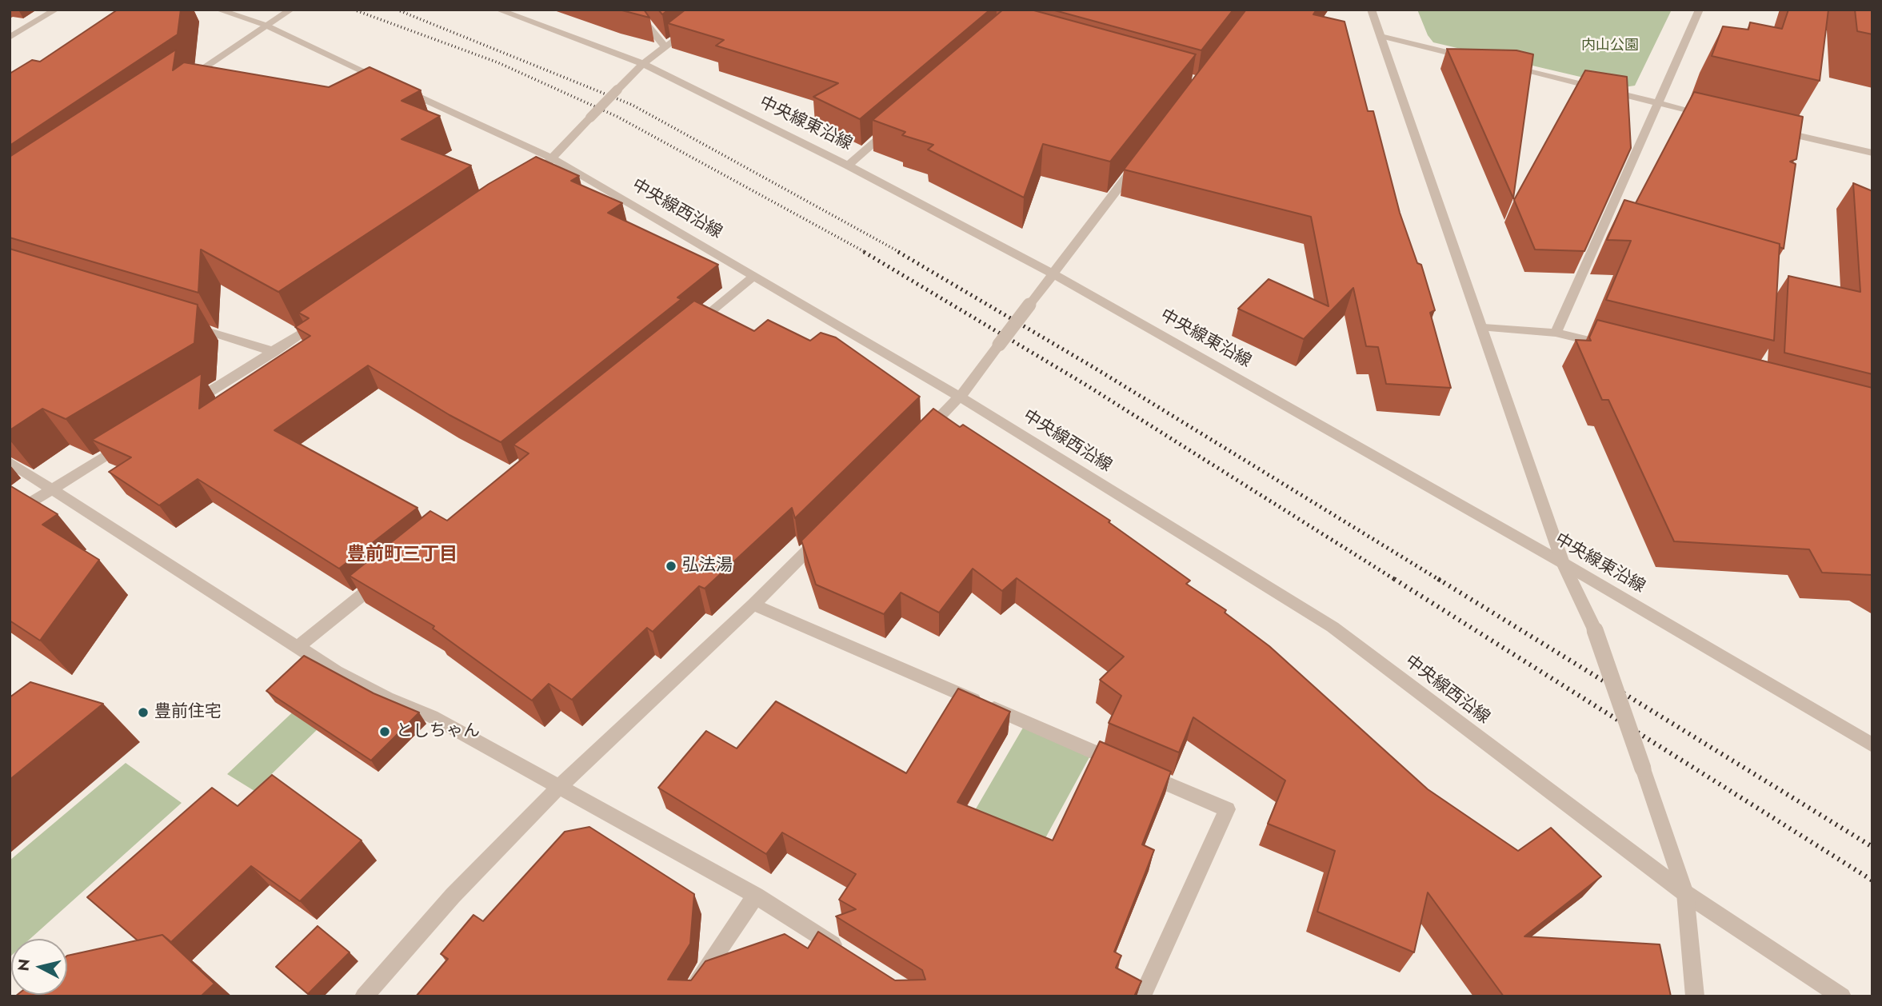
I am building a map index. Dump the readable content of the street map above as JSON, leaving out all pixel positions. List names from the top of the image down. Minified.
{"streets":{"street":["中央線東沿線","中央線西沿線"]},"districts":["豊前町三丁目"],"parks":["内山公園"],"places":["弘法湯","豊前住宅","としちゃん"],"north":"left"}
